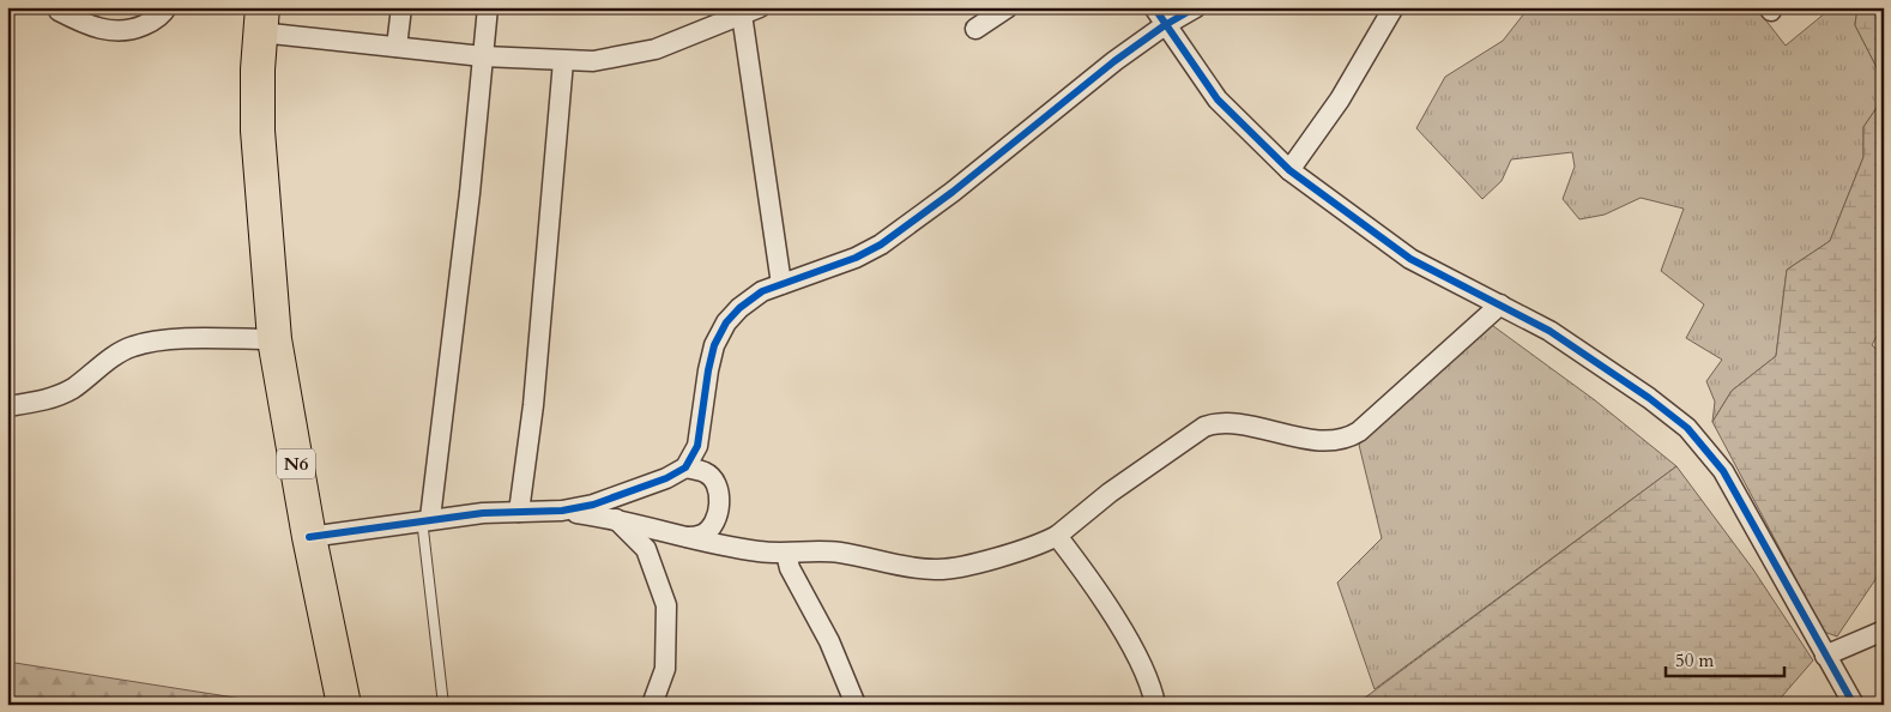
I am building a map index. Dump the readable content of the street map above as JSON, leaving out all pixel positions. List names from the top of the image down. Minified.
{"streets":{"highway":["N6"]},"scale_bar":"50 m"}
